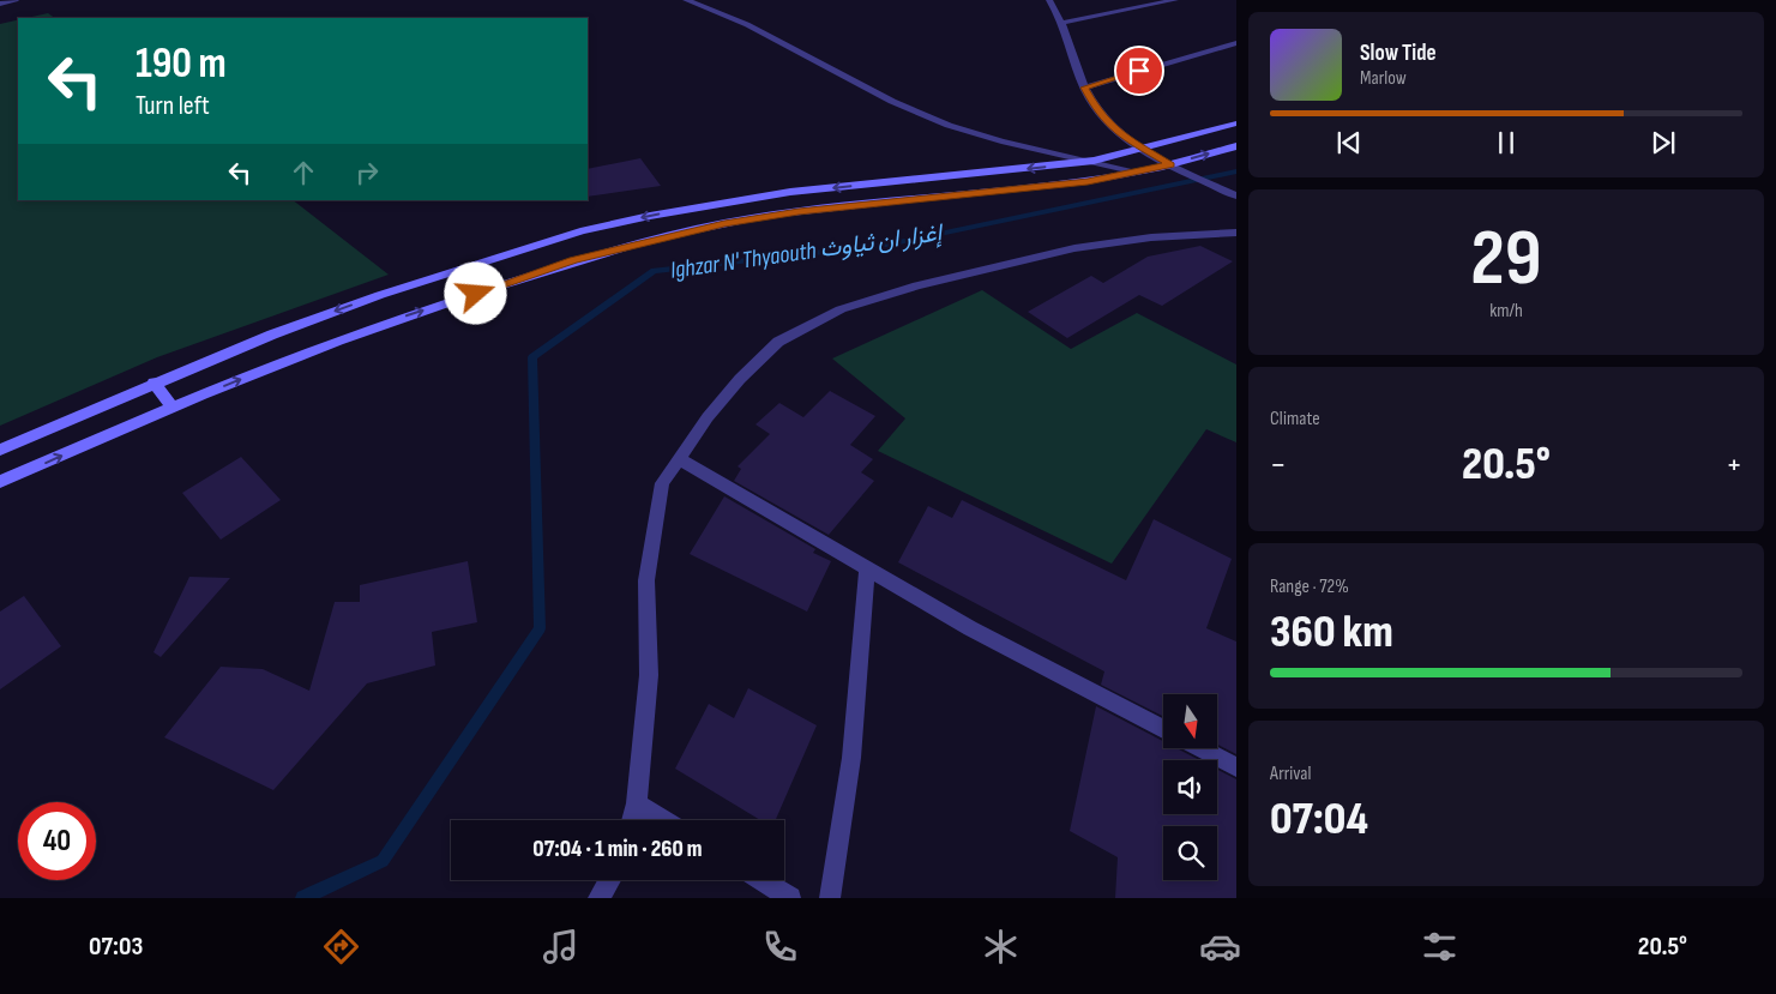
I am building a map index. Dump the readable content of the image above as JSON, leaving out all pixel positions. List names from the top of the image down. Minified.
{"water":["Ighzar N' Thyaouth إغزار ان ثياوث"],"north":"bottom","page":{"turn":["190 m","Turn left"],"song":["Slow Tide","Marlow"],"tile":[["29","km/h"],"Climate",["Range · 72%","360 km"],["Arrival","07:04"]],"heat":["−","20.5°","+"],"limit":"40","trip":"07:04 · 1 min · 260 m","tabs":["07:03","20.5°"]}}
